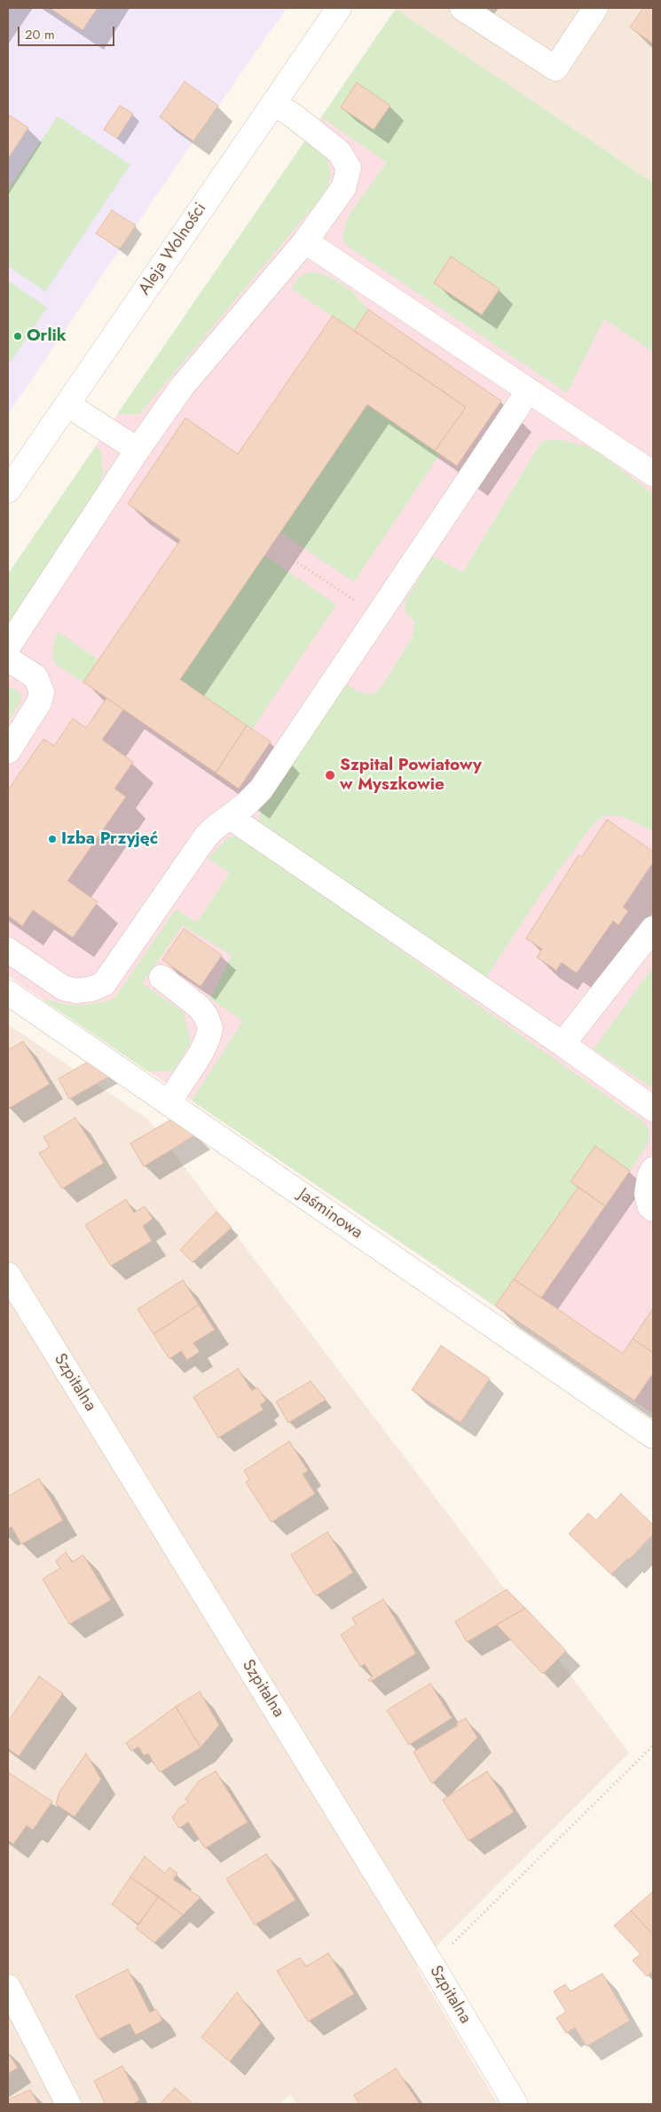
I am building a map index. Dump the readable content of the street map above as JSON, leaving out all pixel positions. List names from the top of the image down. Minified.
{"streets":{"street":["Aleja Wolności","Jaśminowa","Szpitalna"]},"places":["Orlik","Szpital Powiatowy w Myszkowie","Izba Przyjęć"],"scale_bar":"20 m"}
